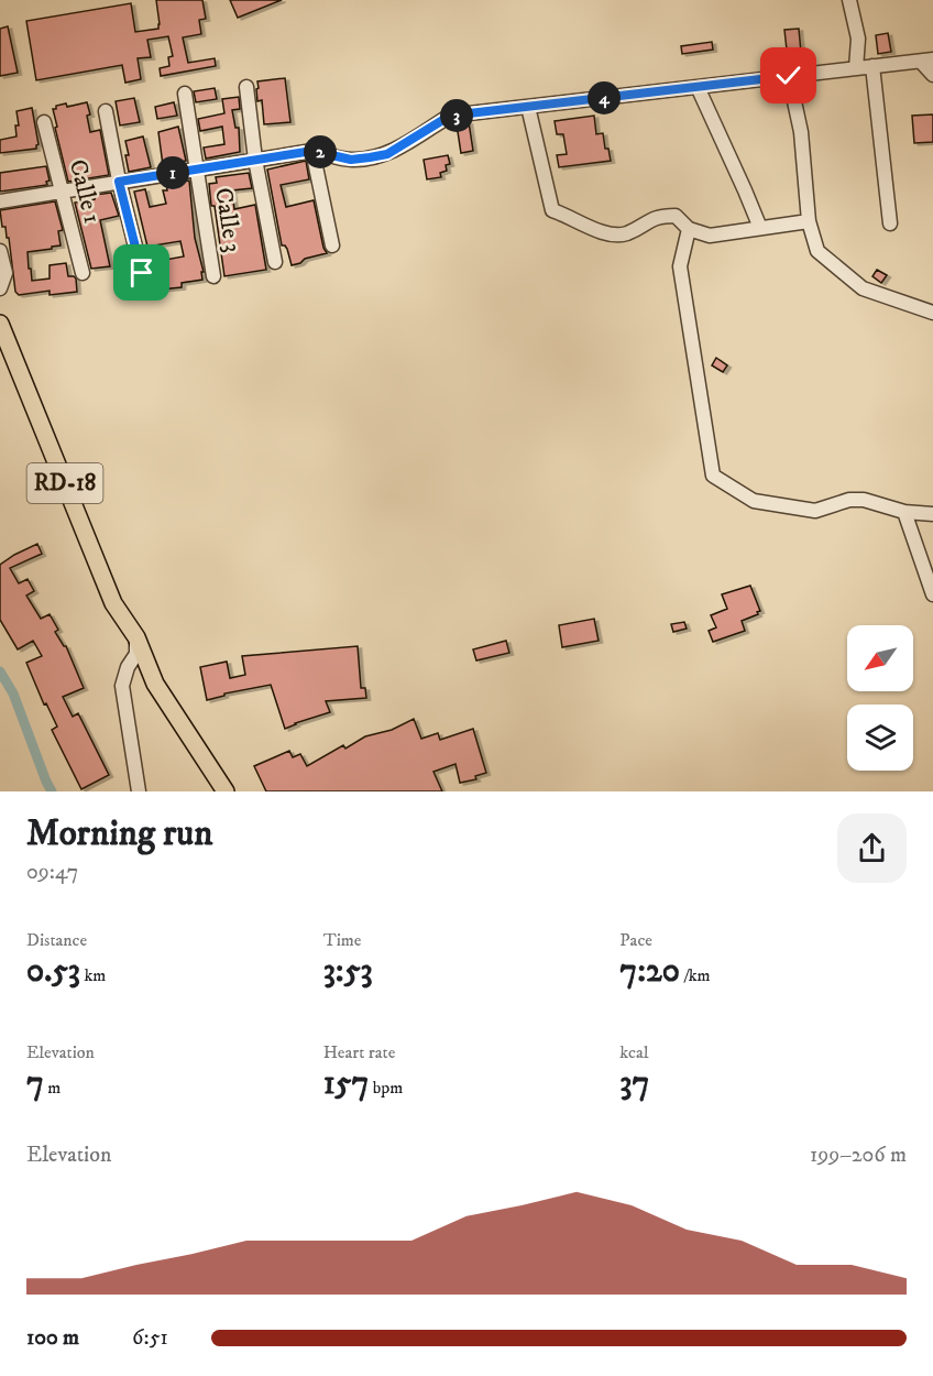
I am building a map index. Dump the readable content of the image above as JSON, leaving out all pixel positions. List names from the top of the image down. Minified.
{"streets":{"main road":["RD-18"],"street":["Calle 1","Calle 3"]},"north":"bottom left","page":{"pins":["4","3","2","1"],"heading":["Morning run","09:47"],"stats":[["Distance","0.53 km"],["Time","3:53"],["Pace","7:20 /km"],["Elevation","7 m"],["Heart rate","157 bpm"],["kcal","37"]],"chart":["Elevation","199–206 m"],"list":[{"name":"100 m","note":"6:51"}]}}
